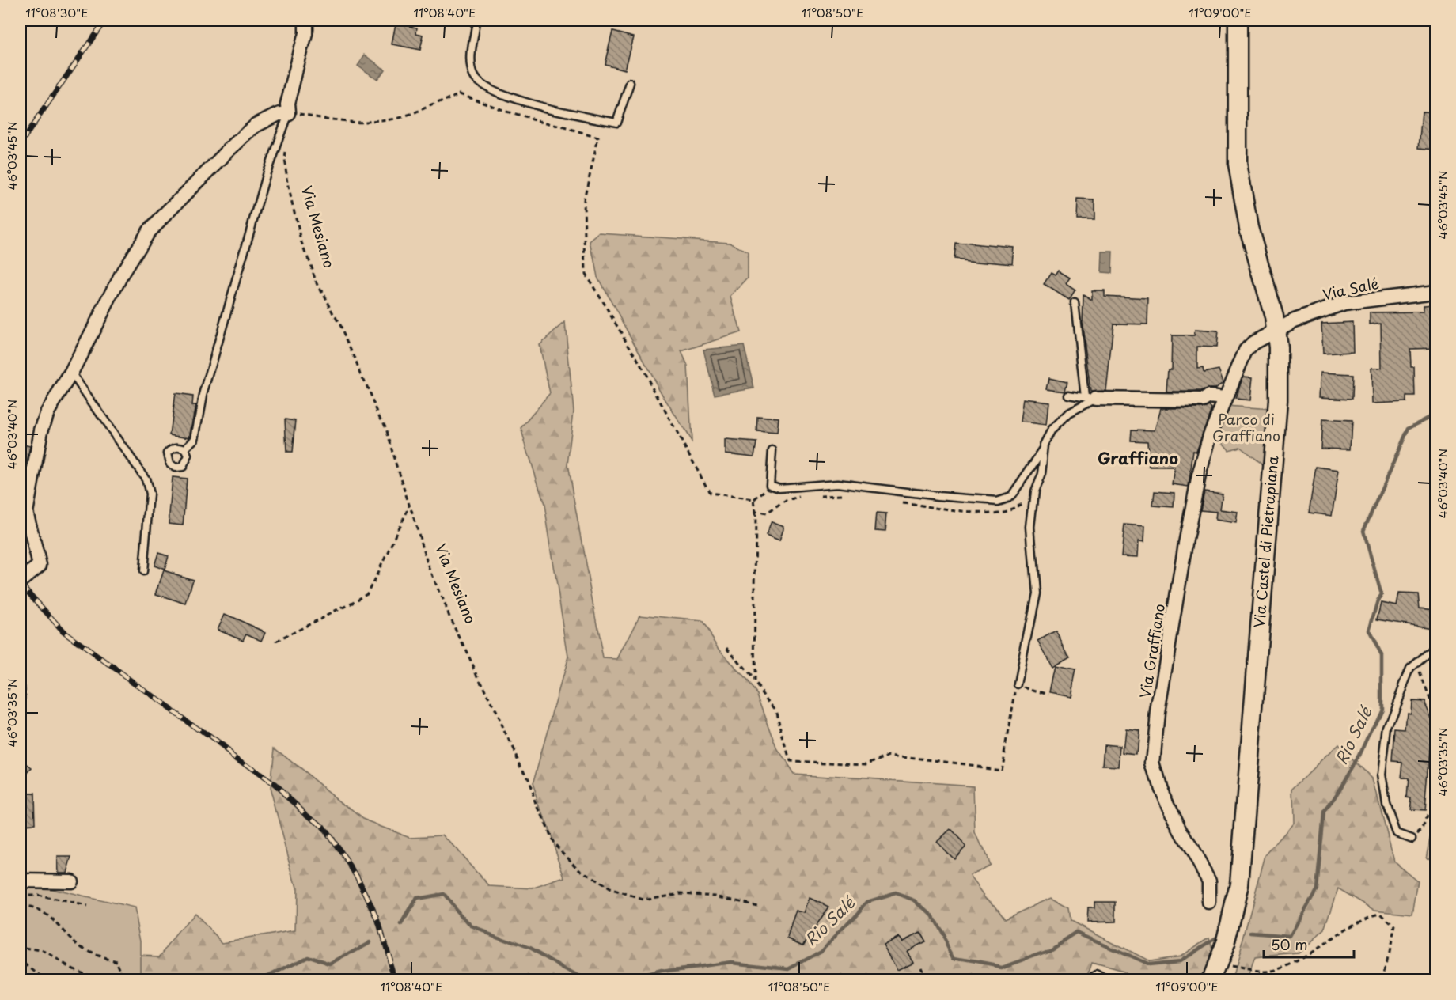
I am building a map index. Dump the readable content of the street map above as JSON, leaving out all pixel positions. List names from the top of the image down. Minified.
{"streets":{"main road":["Via Castel di Pietrapiana"],"street":["Via Salé","Via Graffiano"],"path":["Via Mesiano"]},"crossings":[["Via Salé","Via Castel di Pietrapiana"],["Via Salé","Via Graffiano"],["Via Castel di Pietrapiana","Via Graffiano"]],"districts":["Graffiano"],"water":["Rio Salé"],"parks":["Parco di Graffiano"],"scale_bar":"50 m","coordinates":["11°08'30\"E","11°08'40\"E","11°08'50\"E","11°09'00\"E","46°03'45\"N","46°03'40\"N","46°03'35\"N"]}
